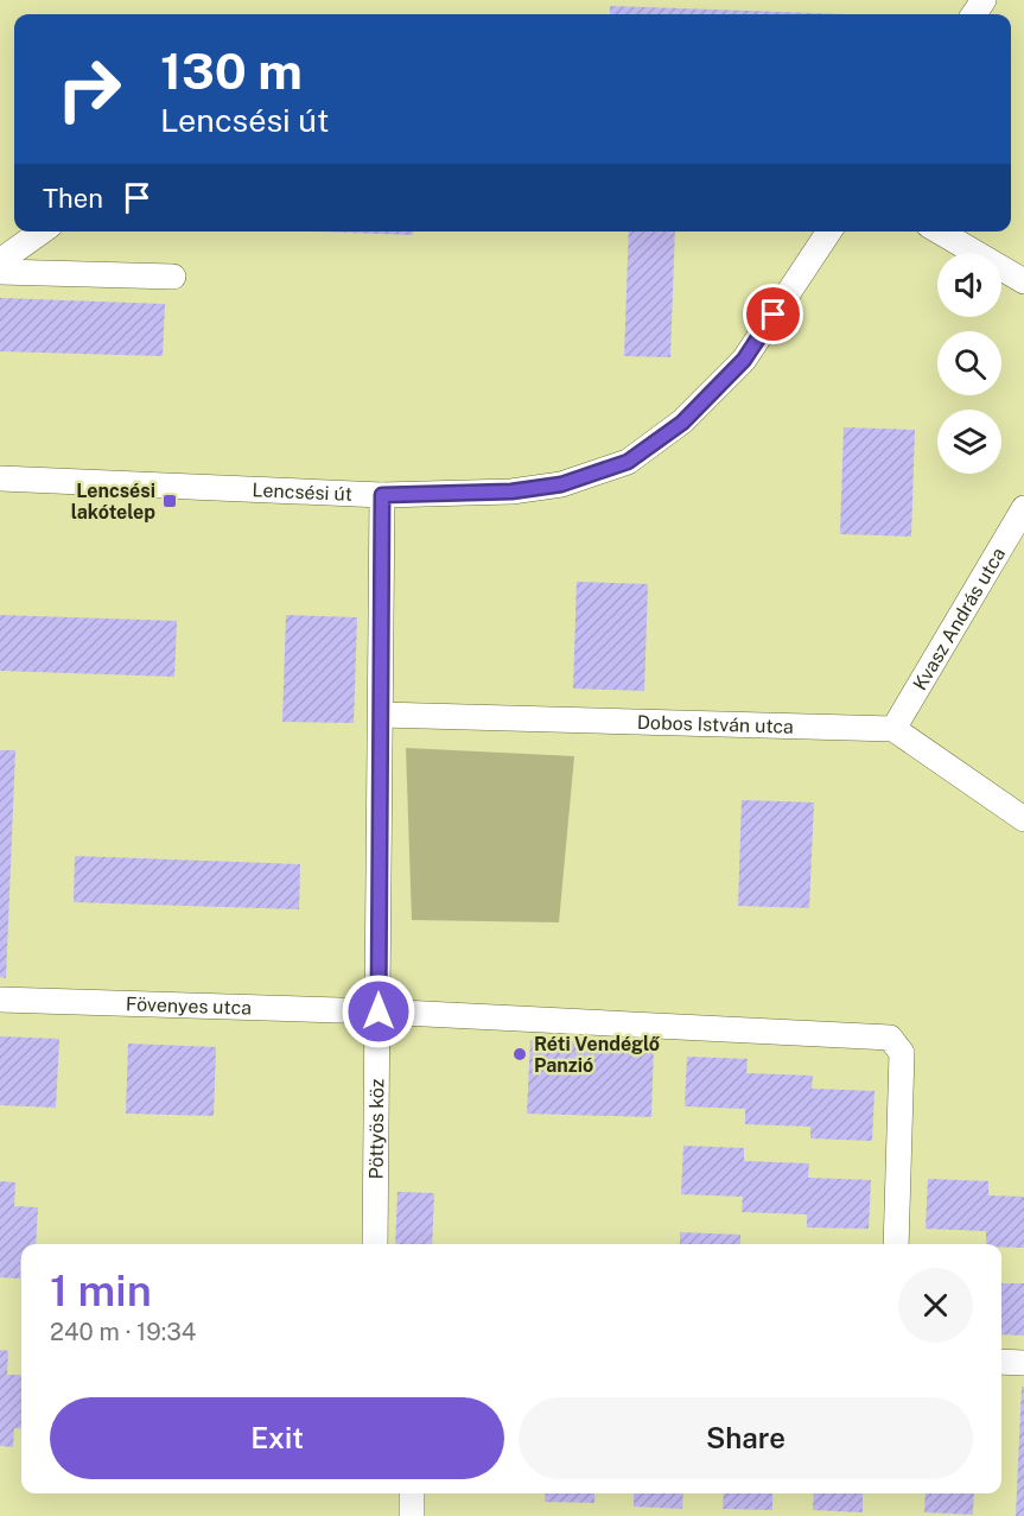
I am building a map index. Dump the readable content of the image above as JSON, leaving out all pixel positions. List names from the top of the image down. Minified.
{"streets":{"street":["Lencsési út","Kvasz András utca","Dobos István utca","Fövenyes utca","Pöttyös köz"]},"crossings":[["Lencsési út","Pöttyös köz"],["Kvasz András utca","Dobos István utca"],["Dobos István utca","Pöttyös köz"],["Fövenyes utca","Pöttyös köz"]],"places":{"transit":["Lencsési lakótelep"],"other":["Réti Vendéglő Panzió"]},"page":{"turn":["130 m","Lencsési út"],"then":"Then","heading":["1 min","240 m · 19:34"],"buttons":["Exit","Share"]}}
